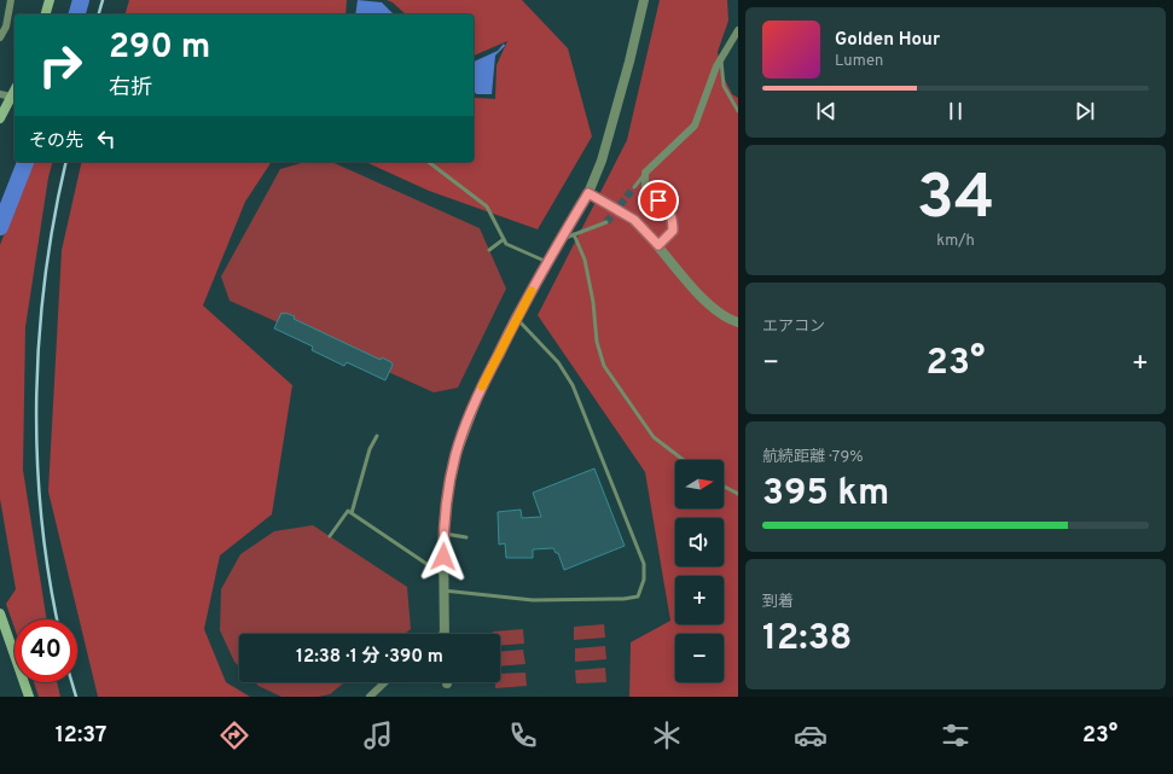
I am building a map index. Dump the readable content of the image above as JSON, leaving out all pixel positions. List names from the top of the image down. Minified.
{"north":"right","page":{"turn":["290 m","右折"],"song":["Golden Hour","Lumen"],"then":"その先","tile":[["34","km/h"],"エアコン",["航続距離 · 79%","395 km"],["到着","12:38"]],"heat":["−","23°","+"],"map_buttons":["+","−"],"limit":"40","trip":"12:38 · 1 分 · 390 m","tabs":["12:37","23°"]}}
